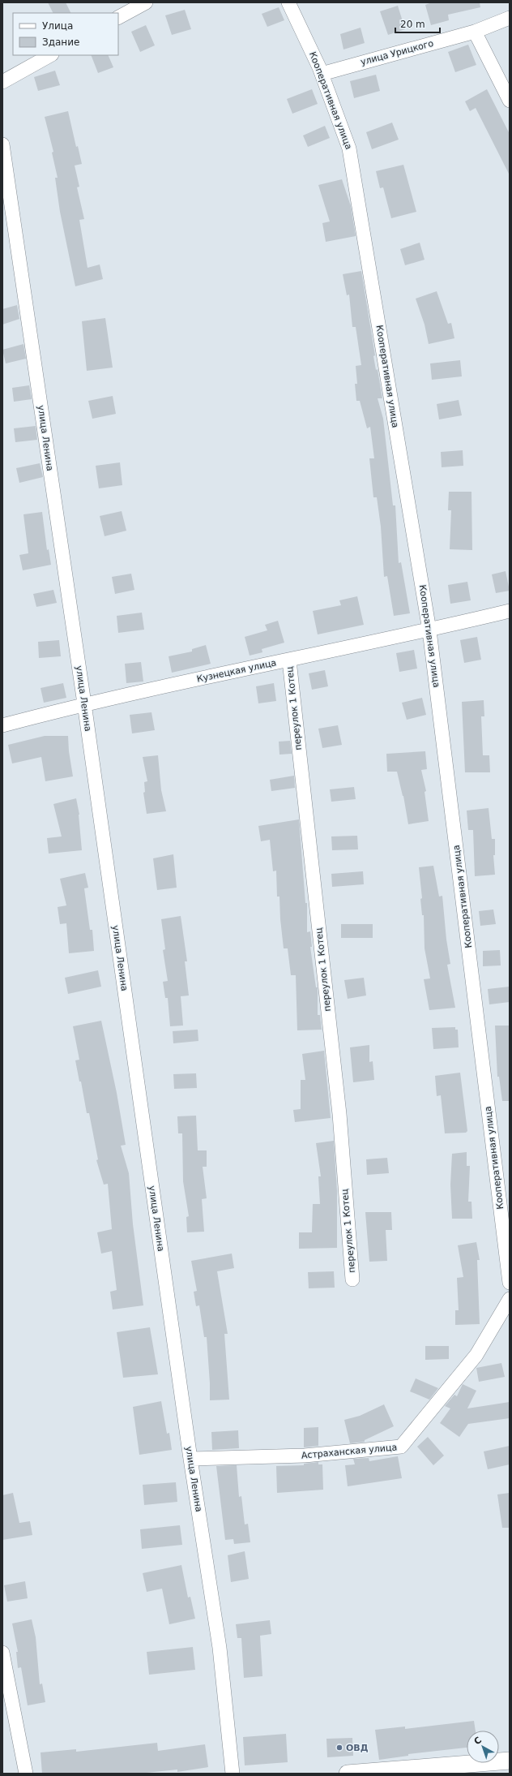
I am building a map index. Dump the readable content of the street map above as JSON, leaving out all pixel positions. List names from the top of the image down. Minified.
{"streets":{"street":["улица Урицкого","Кооперативная улица","улица Ленина","Кузнецкая улица","переулок 1 Котец","Астраханская улица"]},"crossings":[["улица Урицкого","Кооперативная улица"],["Кооперативная улица","Кузнецкая улица"],["улица Ленина","Кузнецкая улица"],["улица Ленина","Астраханская улица"],["Кузнецкая улица","переулок 1 Котец"]],"places":["ОВД"],"legend":["Улица","Здание"],"scale_bar":"20 m","north":"top left"}
